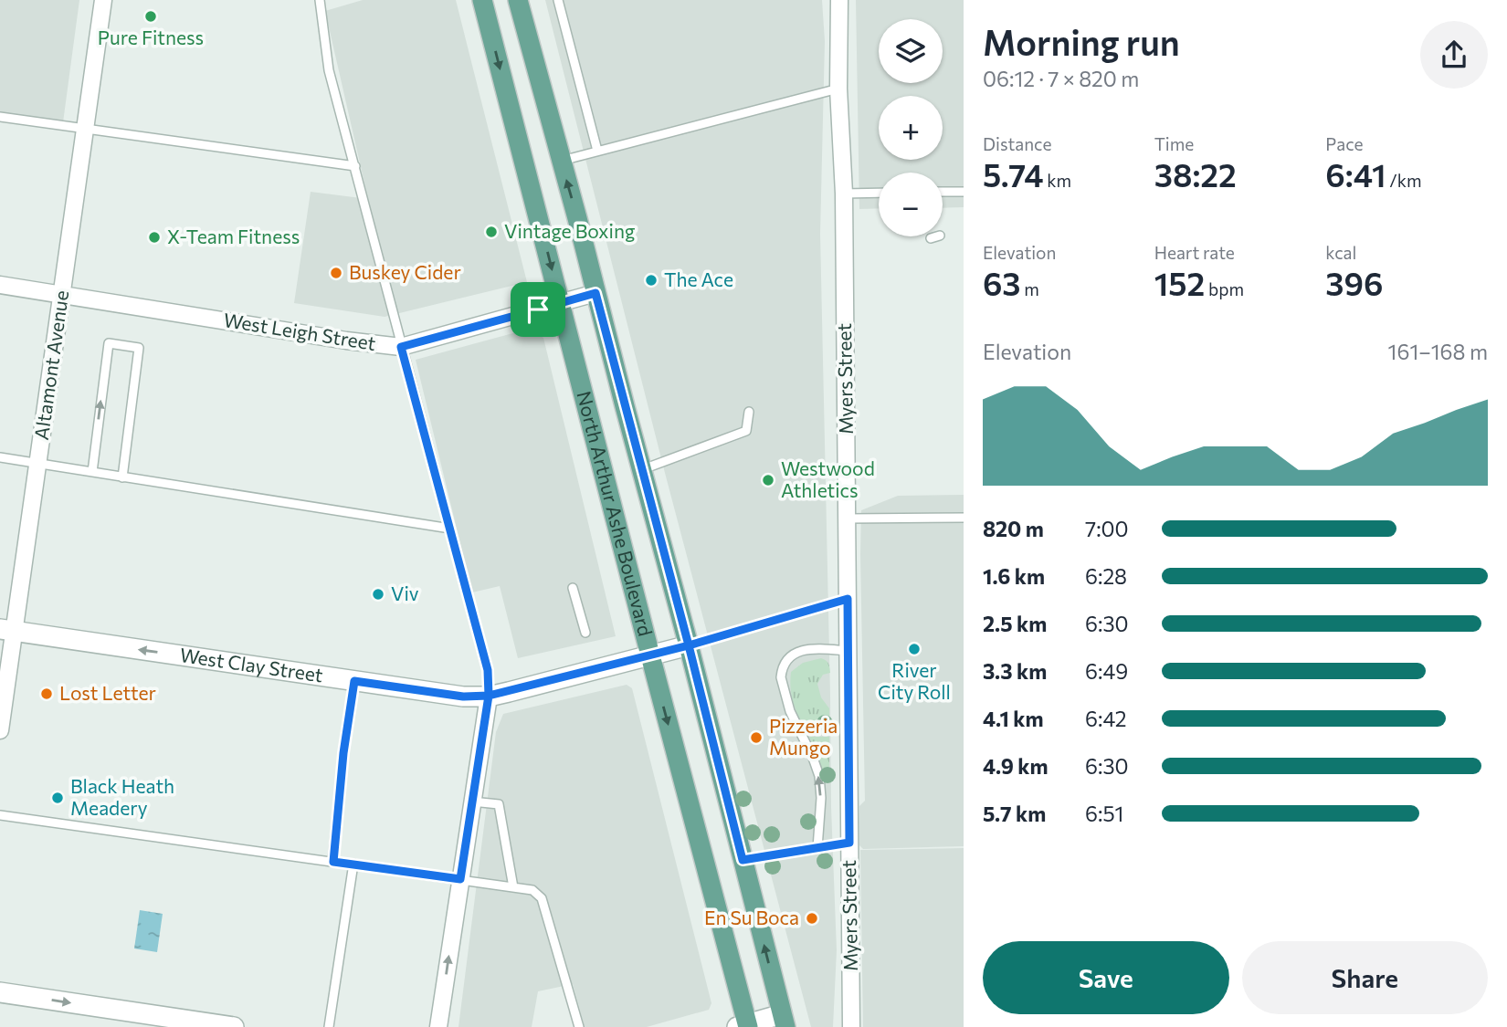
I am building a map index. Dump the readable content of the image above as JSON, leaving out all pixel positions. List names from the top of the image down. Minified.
{"streets":{"main road":["North Arthur Ashe Boulevard"],"street":["West Leigh Street","Altamont Avenue","Myers Street","West Clay Street"]},"crossings":[["West Leigh Street","Altamont Avenue"],["West Leigh Street","North Arthur Ashe Boulevard"],["Altamont Avenue","West Clay Street"],["North Arthur Ashe Boulevard","West Clay Street"]],"one_way":["West Clay Street"],"places":["Pure Fitness","Vintage Boxing","X-Team Fitness","Buskey Cider","The Ace","Westwood Athletics","Viv","River City Roll","Lost Letter","Pizzeria Mungo","Black Heath Meadery","En Su Boca"],"page":{"heading":["Morning run","06:12 · 7 × 820 m"],"map_buttons":["+","−"],"stats":[["Distance","5.74 km"],["Time","38:22"],["Pace","6:41 /km"],["Elevation","63 m"],["Heart rate","152 bpm"],["kcal","396"]],"chart":["Elevation","161–168 m"],"list":[{"name":"820 m","note":"7:00"},{"name":"1.6 km","note":"6:28"},{"name":"2.5 km","note":"6:30"},{"name":"3.3 km","note":"6:49"},{"name":"4.1 km","note":"6:42"},{"name":"4.9 km","note":"6:30"},{"name":"5.7 km","note":"6:51"}],"buttons":["Save","Share"]}}
